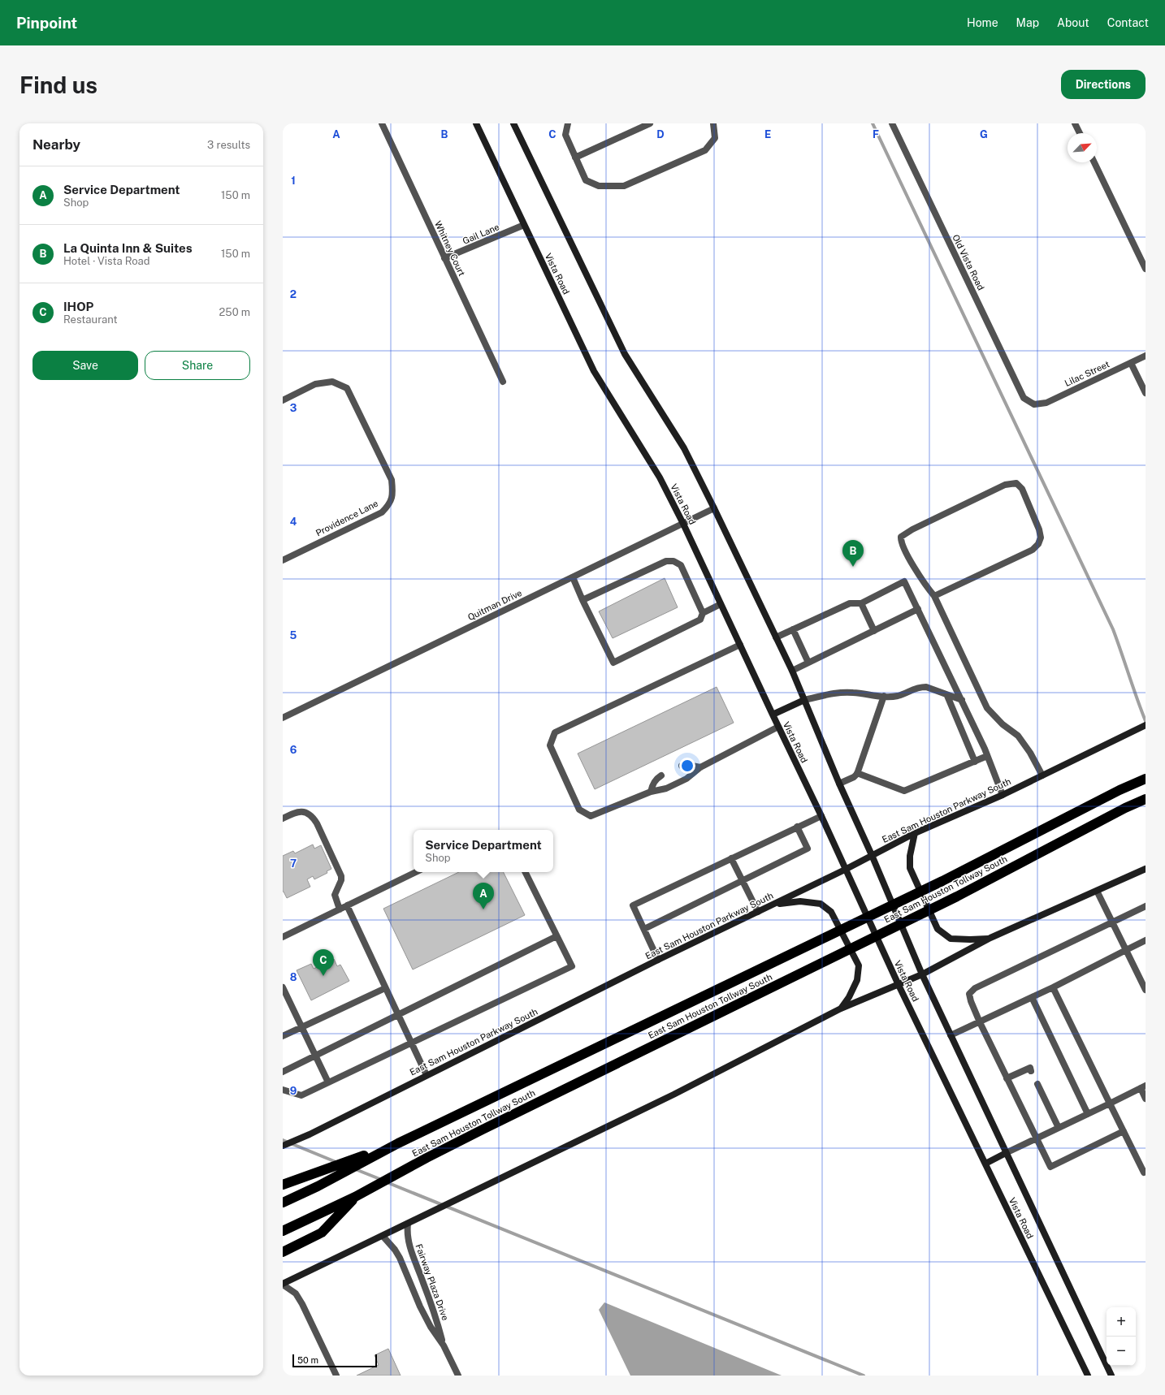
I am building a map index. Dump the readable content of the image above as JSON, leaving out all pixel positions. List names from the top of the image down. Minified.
{"streets":{"highway":["East Sam Houston Tollway South"],"street":["Gail Lane","Whitney Court","Old Vista Road","Vista Road","Lilac Street","Providence Lane","Quitman Drive","East Sam Houston Parkway South","Fairway Plaza Drive"]},"crossings":[["Gail Lane","Whitney Court"],["Gail Lane","Vista Road"],["Old Vista Road","Lilac Street"],["Vista Road","Quitman Drive"],["Vista Road","East Sam Houston Parkway South"]],"scale_bar":"50 m","north":"top right","page":{"header":"Pinpoint","nav":["Home","Map","About","Contact"],"buttons":["Directions",["Save","Share"]],"title":"Find us","heading":["Nearby","3 results"],"list":[{"mark":"A","name":"Service Department","note":"Shop","value":"150 m"},{"mark":"B","name":"La Quinta Inn & Suites","note":"Hotel · Vista Road","value":"150 m"},{"mark":"C","name":"IHOP","note":"Restaurant","value":"250 m"}],"pins":["B","A","C"],"popup":["Service Department","Shop"],"map_buttons":["+","−"],"scale":"50 m"},"grid":{"columns":["A","B","C","D","E","F","G"],"rows":["1","2","3","4","5","6","7","8","9"]}}
